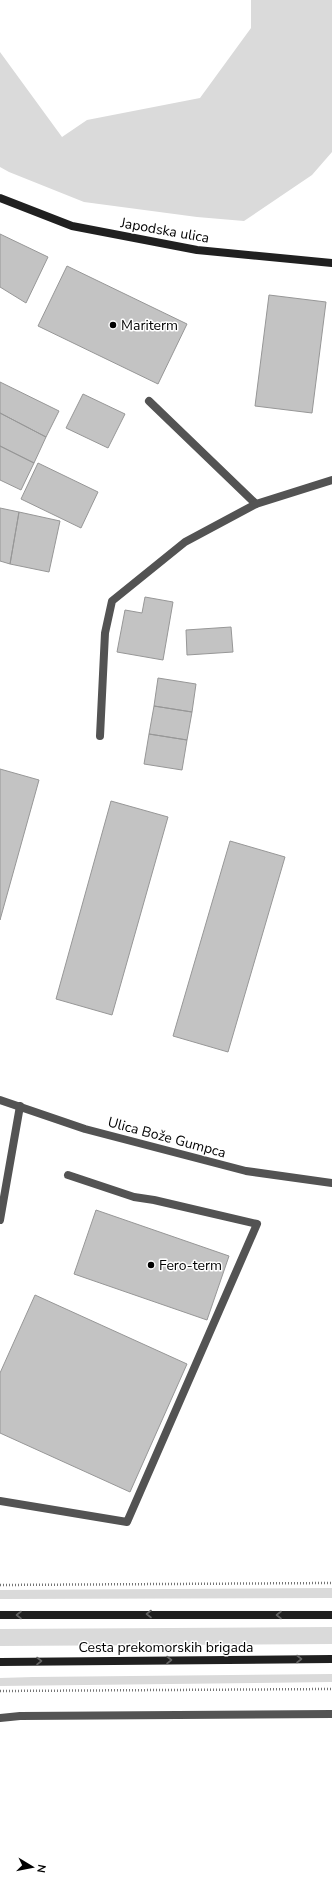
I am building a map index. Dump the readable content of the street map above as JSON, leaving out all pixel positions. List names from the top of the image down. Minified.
{"streets":{"main road":["Japodska ulica","Cesta prekomorskih brigada"],"street":["Ulica Bože Gumpca"]},"places":["Mariterm","Fero-term"],"north":"right"}
